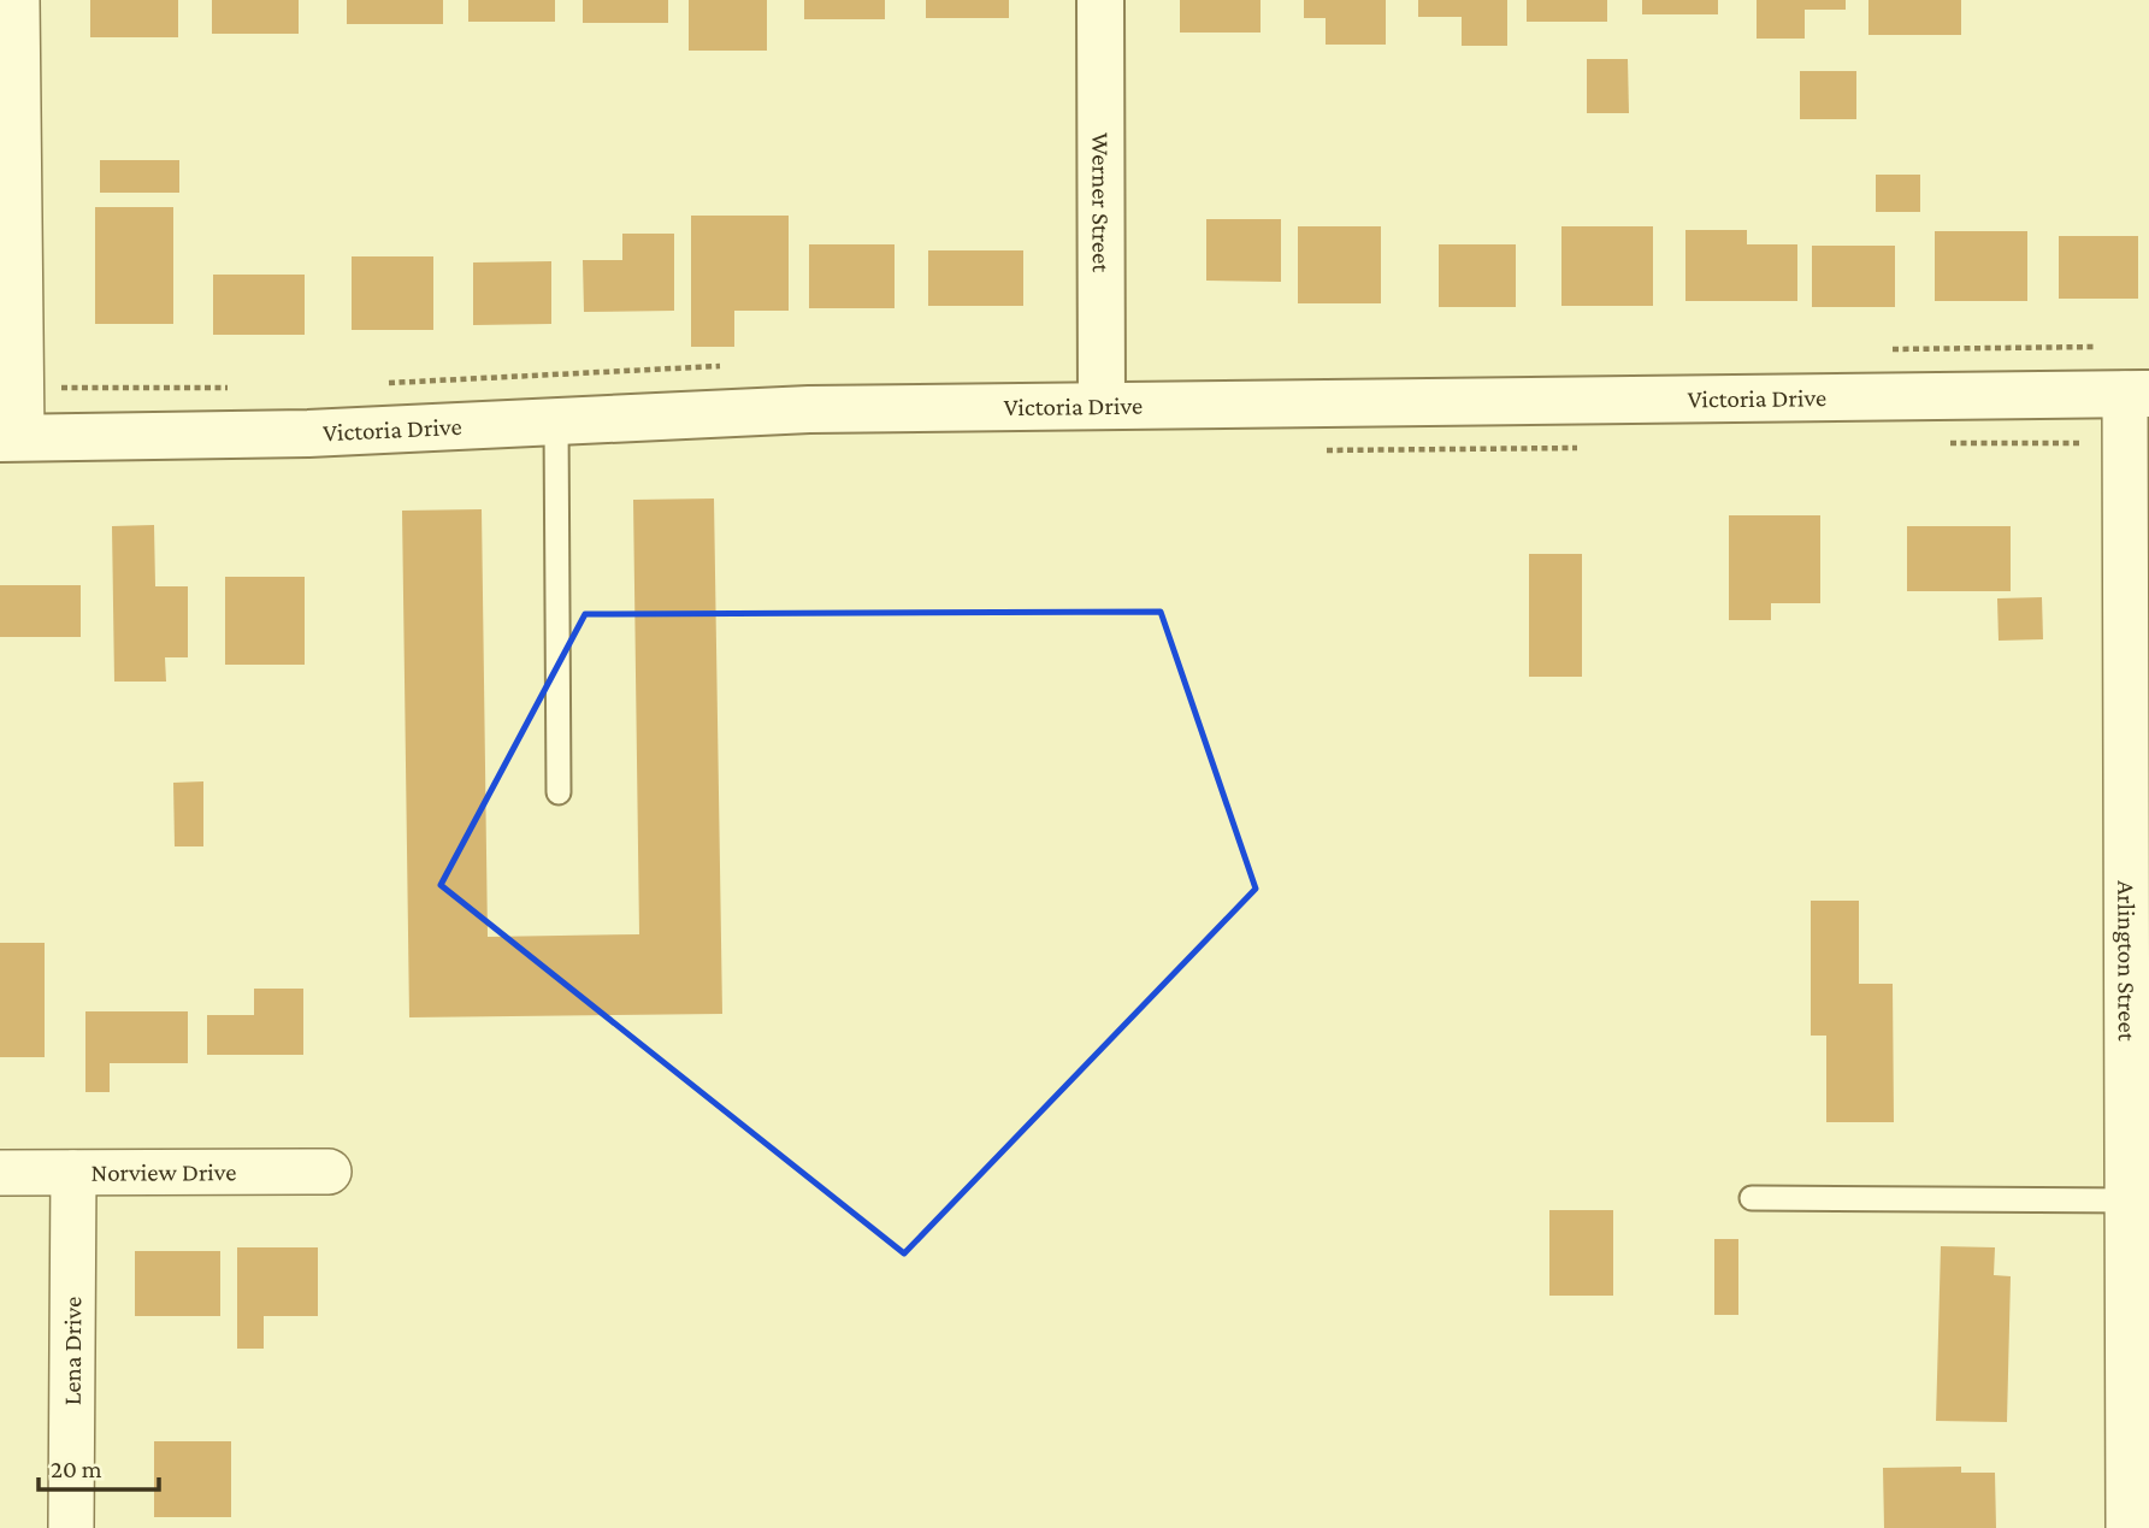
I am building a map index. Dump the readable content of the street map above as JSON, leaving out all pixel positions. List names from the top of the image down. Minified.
{"streets":{"street":["Werner Street","Victoria Drive","Arlington Street","Norview Drive","Lena Drive"]},"crossings":[["Werner Street","Victoria Drive"],["Victoria Drive","Arlington Street"],["Norview Drive","Lena Drive"]],"scale_bar":"20 m"}
